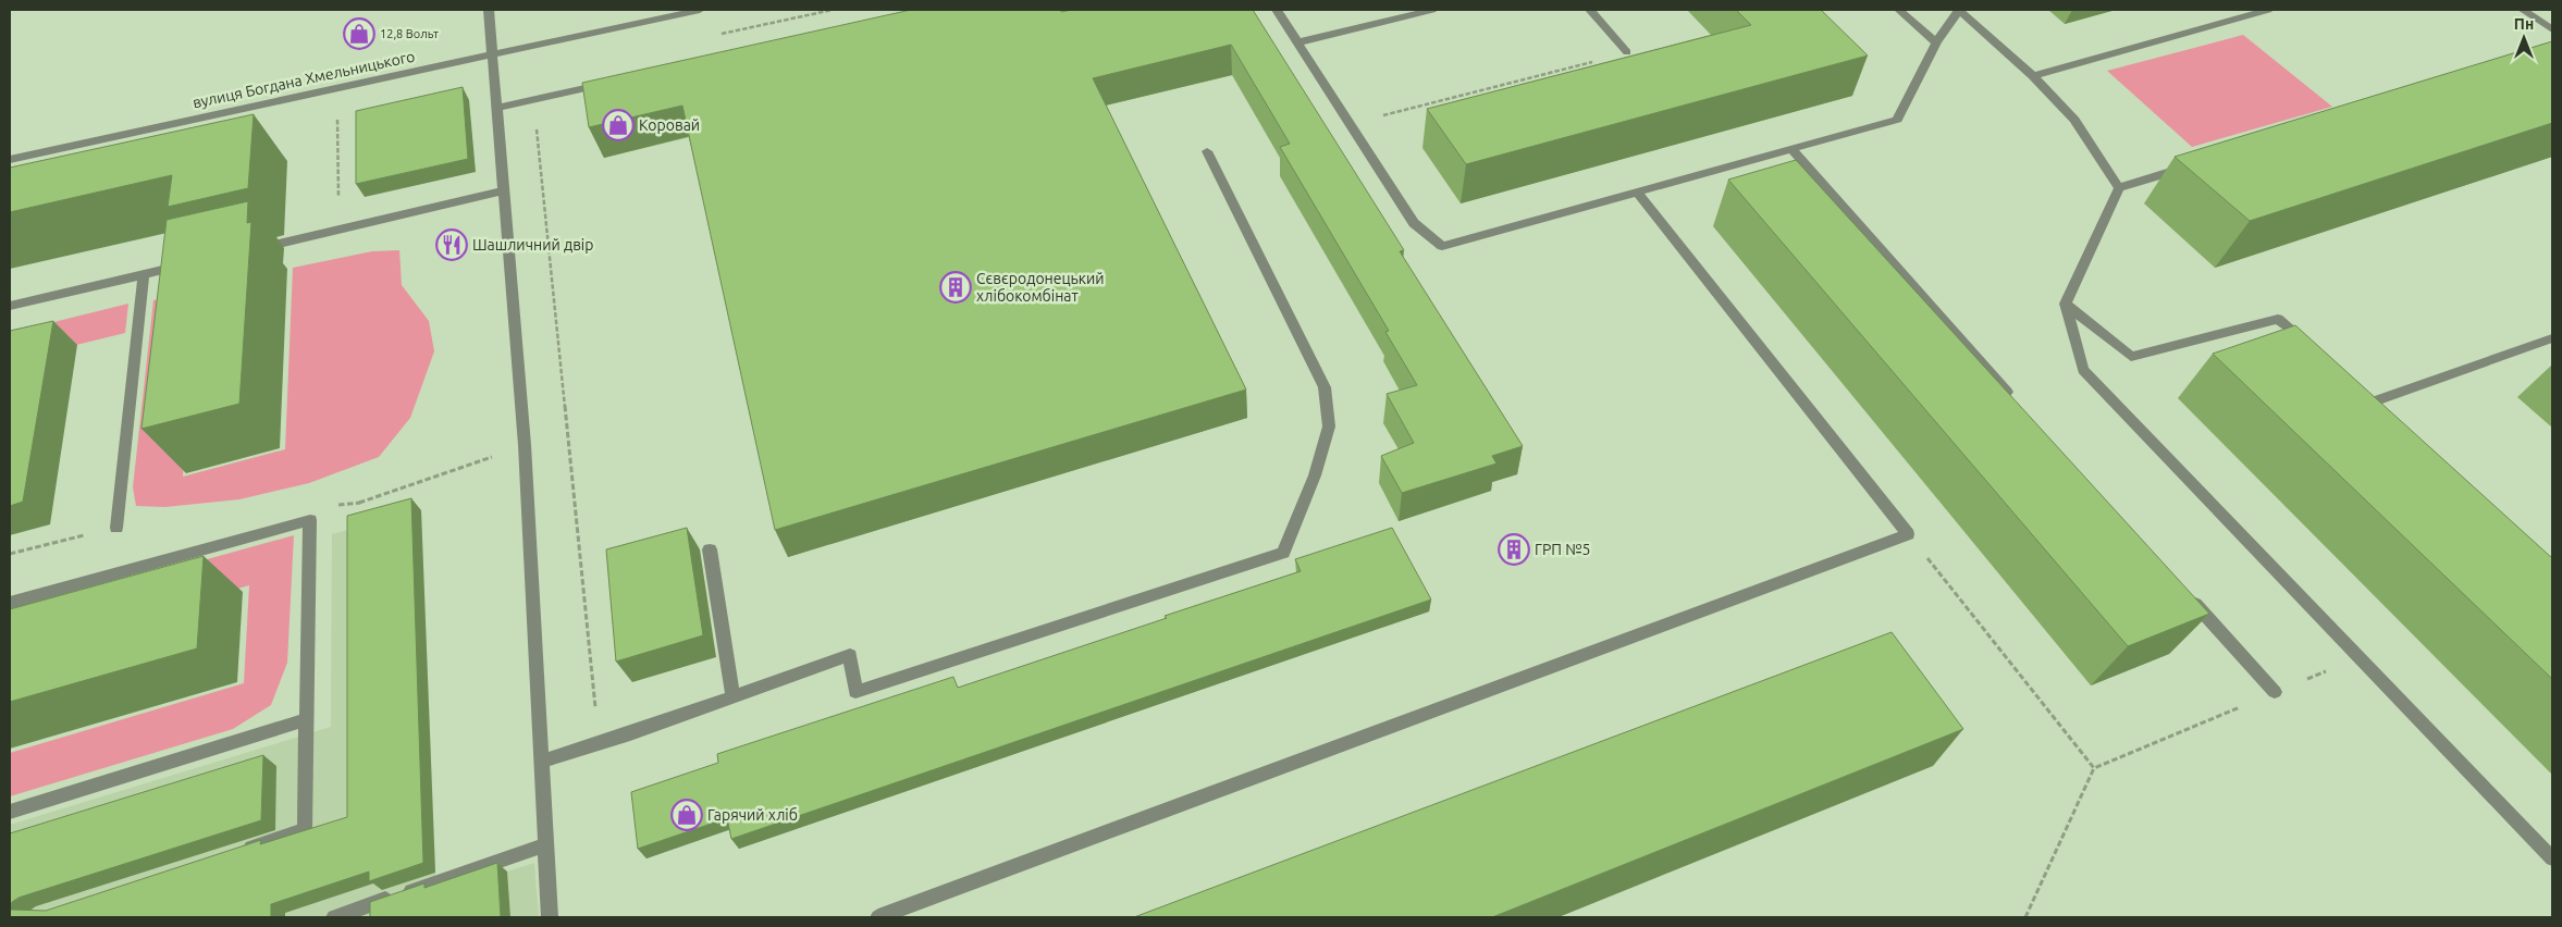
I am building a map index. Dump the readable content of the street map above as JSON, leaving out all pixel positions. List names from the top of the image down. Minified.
{"streets":{"street":["вулиця Богдана Хмельницького"]},"places":{"shop":["12,8 Вольт","Коровай","Гарячий хліб"],"restaurant":["Шашличний двір"],"building":["Сєвєродонецький хлібокомбінат","ГРП №5"]},"north":"top"}
